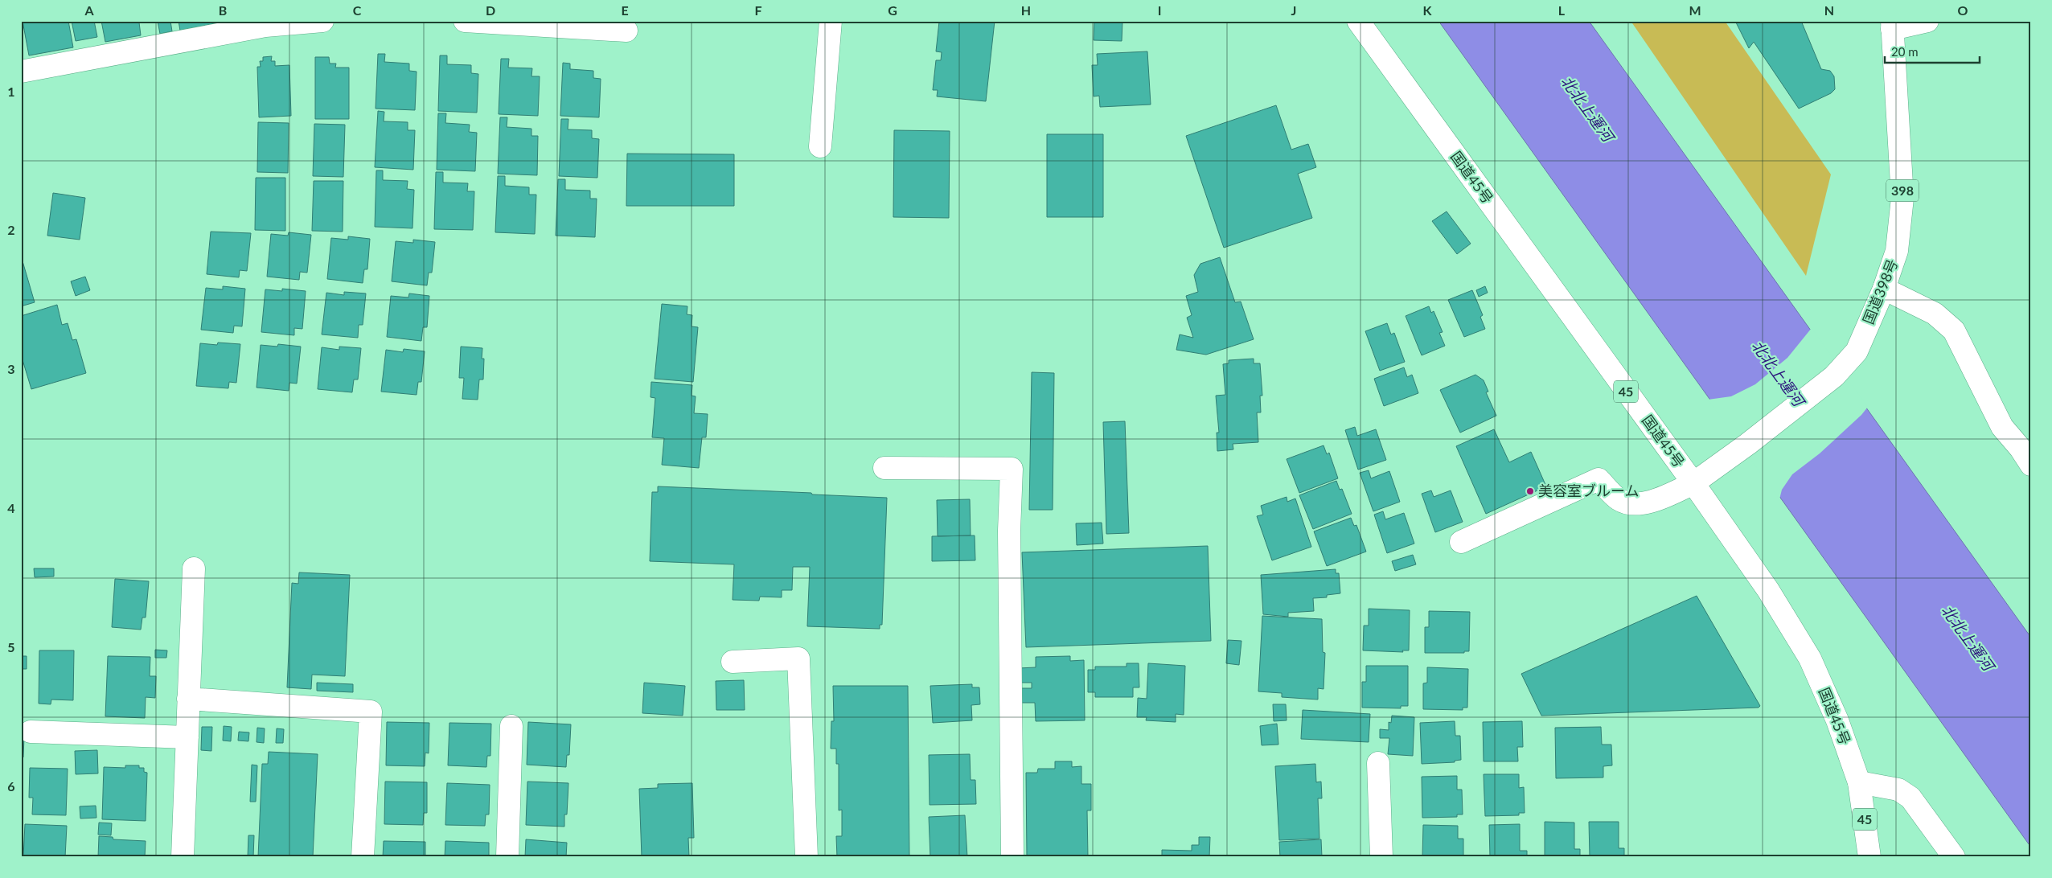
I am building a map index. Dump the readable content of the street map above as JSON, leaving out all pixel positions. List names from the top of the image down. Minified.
{"streets":{"main road":["国道45号","398","国道398号","45"]},"crossings":[["国道45号","国道398号"]],"water":["北北上運河"],"places":["美容室ブルーム"],"scale_bar":"20 m","grid":{"columns":["A","B","C","D","E","F","G","H","I","J","K","L","M","N","O"],"rows":["1","2","3","4","5","6"]}}
